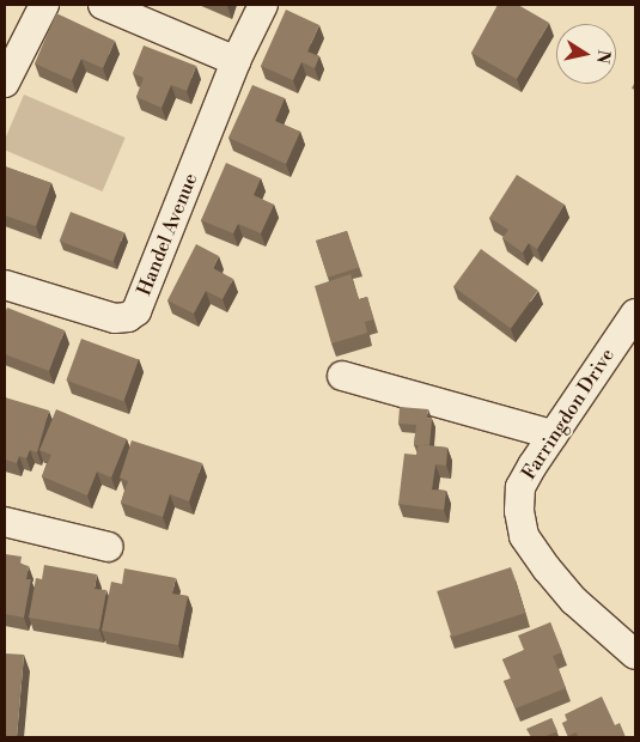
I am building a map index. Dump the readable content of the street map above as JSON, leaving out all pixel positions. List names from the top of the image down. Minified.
{"streets":{"street":["Handel Avenue","Farringdon Drive"]},"north":"right"}
